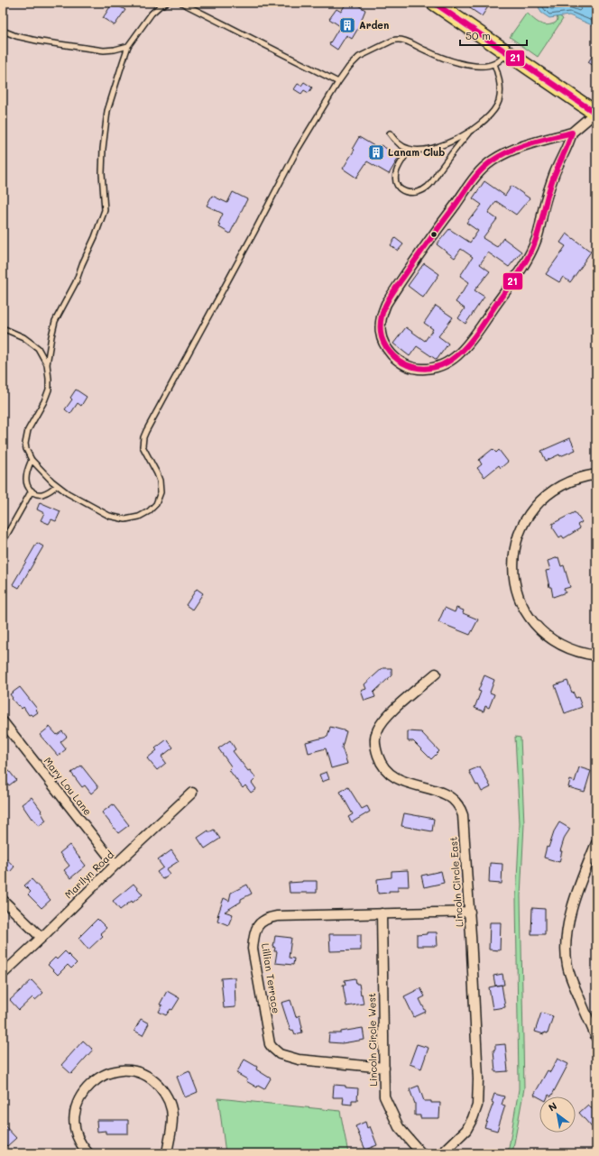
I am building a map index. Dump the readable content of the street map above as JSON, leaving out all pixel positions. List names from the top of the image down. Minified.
{"streets":{"street":["Mary Lou Lane","Marilyn Road","Lincoln Circle East","Lillian Terrace","Lincoln Circle West"]},"crossings":[["Mary Lou Lane","Marilyn Road"],["Lincoln Circle East","Lillian Terrace"],["Lillian Terrace","Lincoln Circle West"]],"places":{"building":["Arden","Lanam Club"]},"lines":["transit line 21"],"scale_bar":"50 m","north":"top left"}
